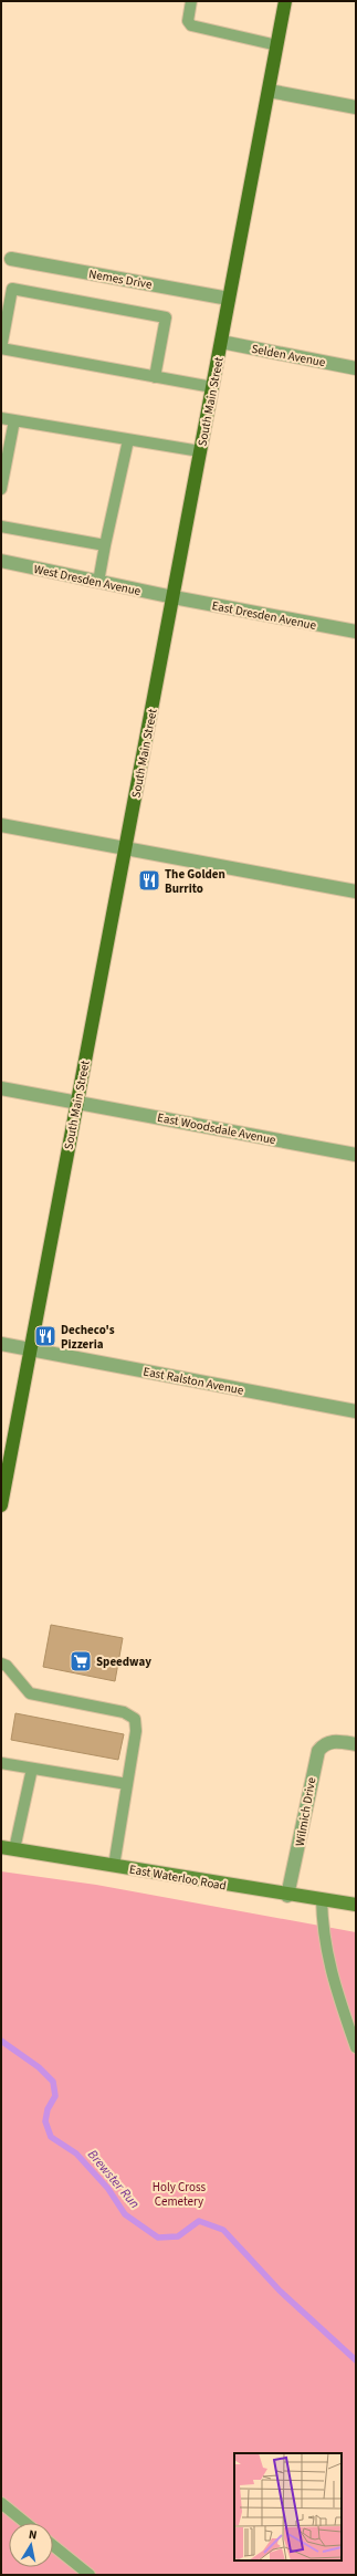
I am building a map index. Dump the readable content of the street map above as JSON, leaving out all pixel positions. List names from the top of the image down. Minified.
{"streets":{"main road":["South Main Street","East Waterloo Road"],"street":["Nemes Drive","Selden Avenue","West Dresden Avenue","East Dresden Avenue","East Woodsdale Avenue","East Ralston Avenue","Wilmich Drive"]},"crossings":[["Nemes Drive","South Main Street"],["Selden Avenue","South Main Street"],["South Main Street","West Dresden Avenue"],["South Main Street","East Dresden Avenue"],["South Main Street","East Woodsdale Avenue"],["South Main Street","East Ralston Avenue"],["West Dresden Avenue","East Dresden Avenue"],["Wilmich Drive","East Waterloo Road"]],"water":["Brewster Run"],"parks":["Holy Cross Cemetery"],"places":{"restaurant":["The Golden Burrito","Decheco's Pizzeria"],"supermarket":["Speedway"]},"north":"top"}
